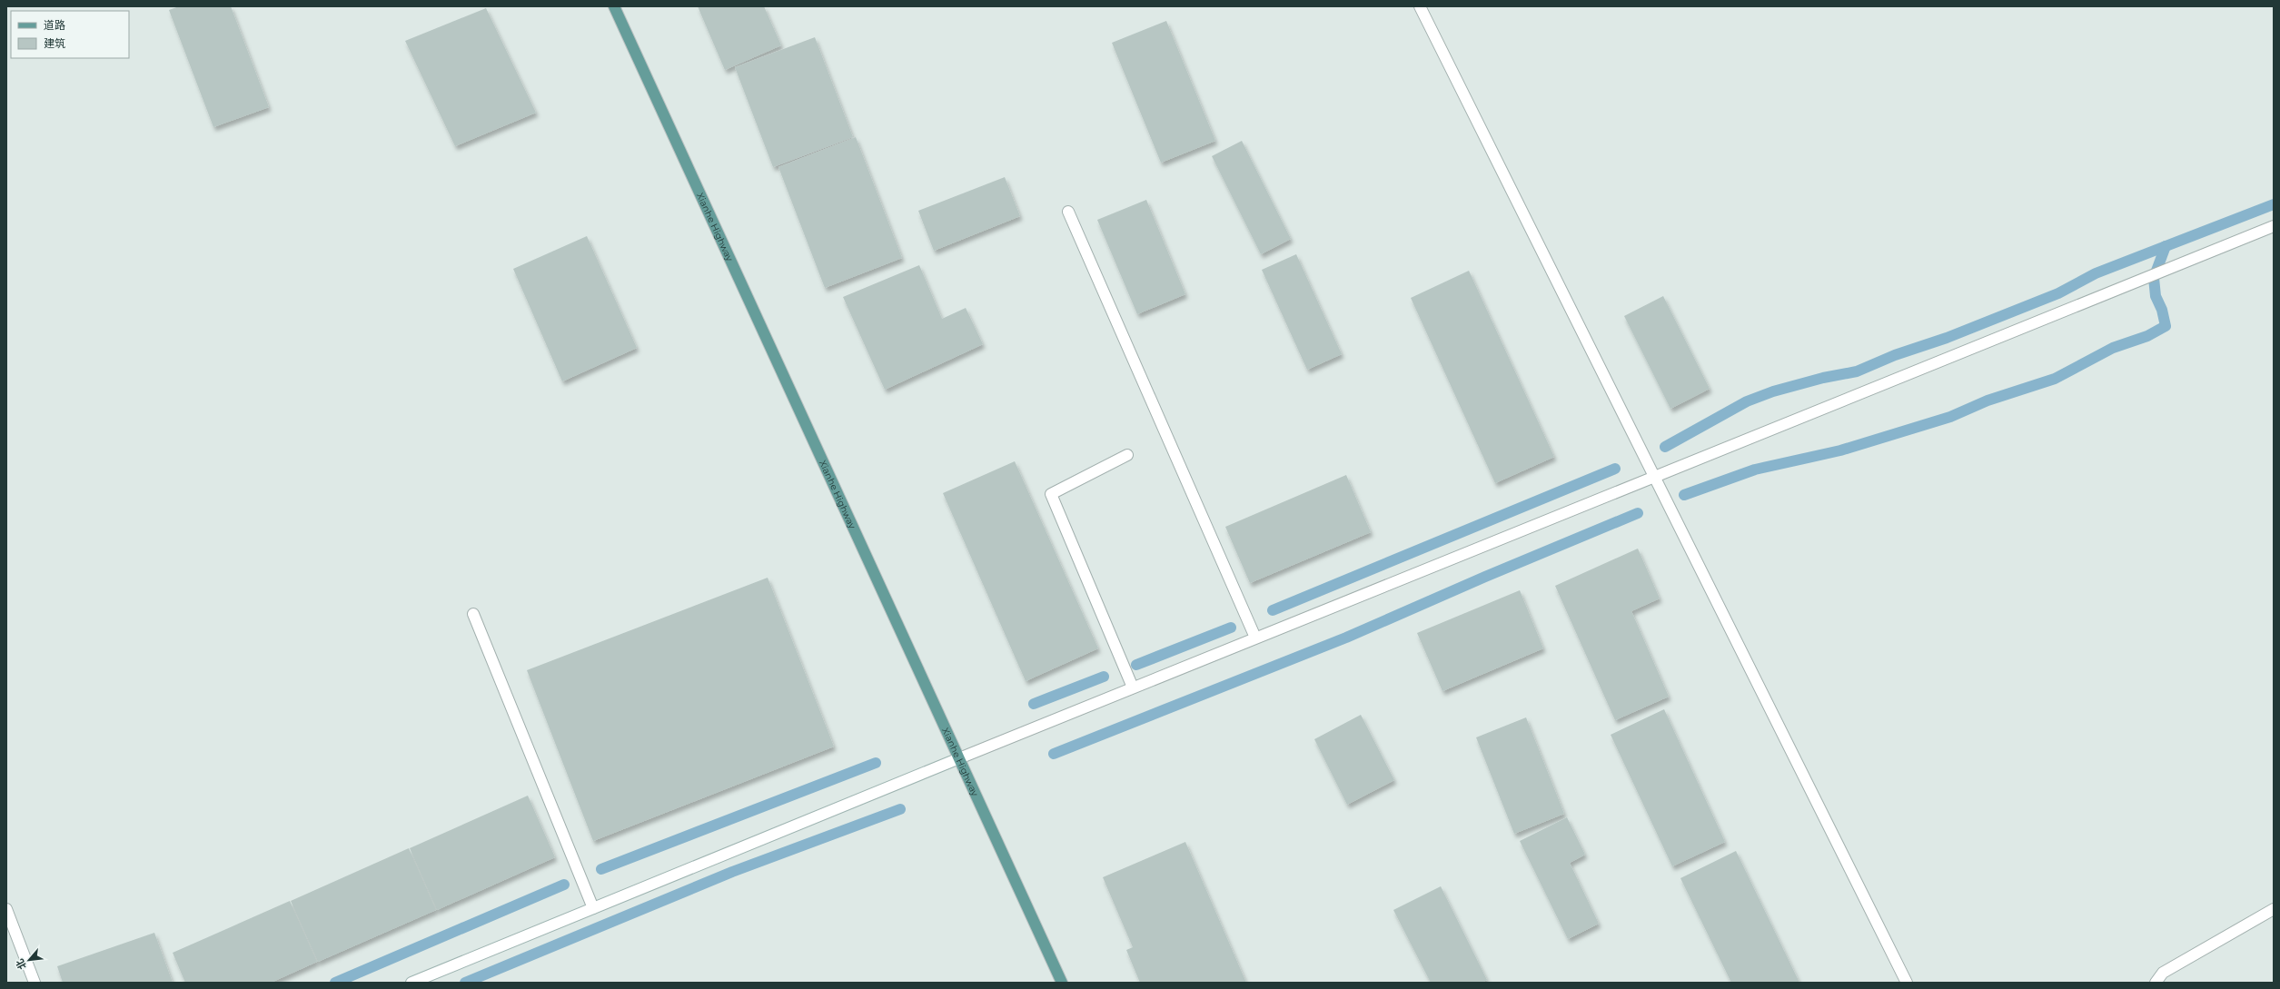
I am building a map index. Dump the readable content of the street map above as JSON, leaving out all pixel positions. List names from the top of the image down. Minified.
{"streets":{"main road":["Xianhe Highway"]},"legend":["道路","建筑"],"north":"bottom left"}
